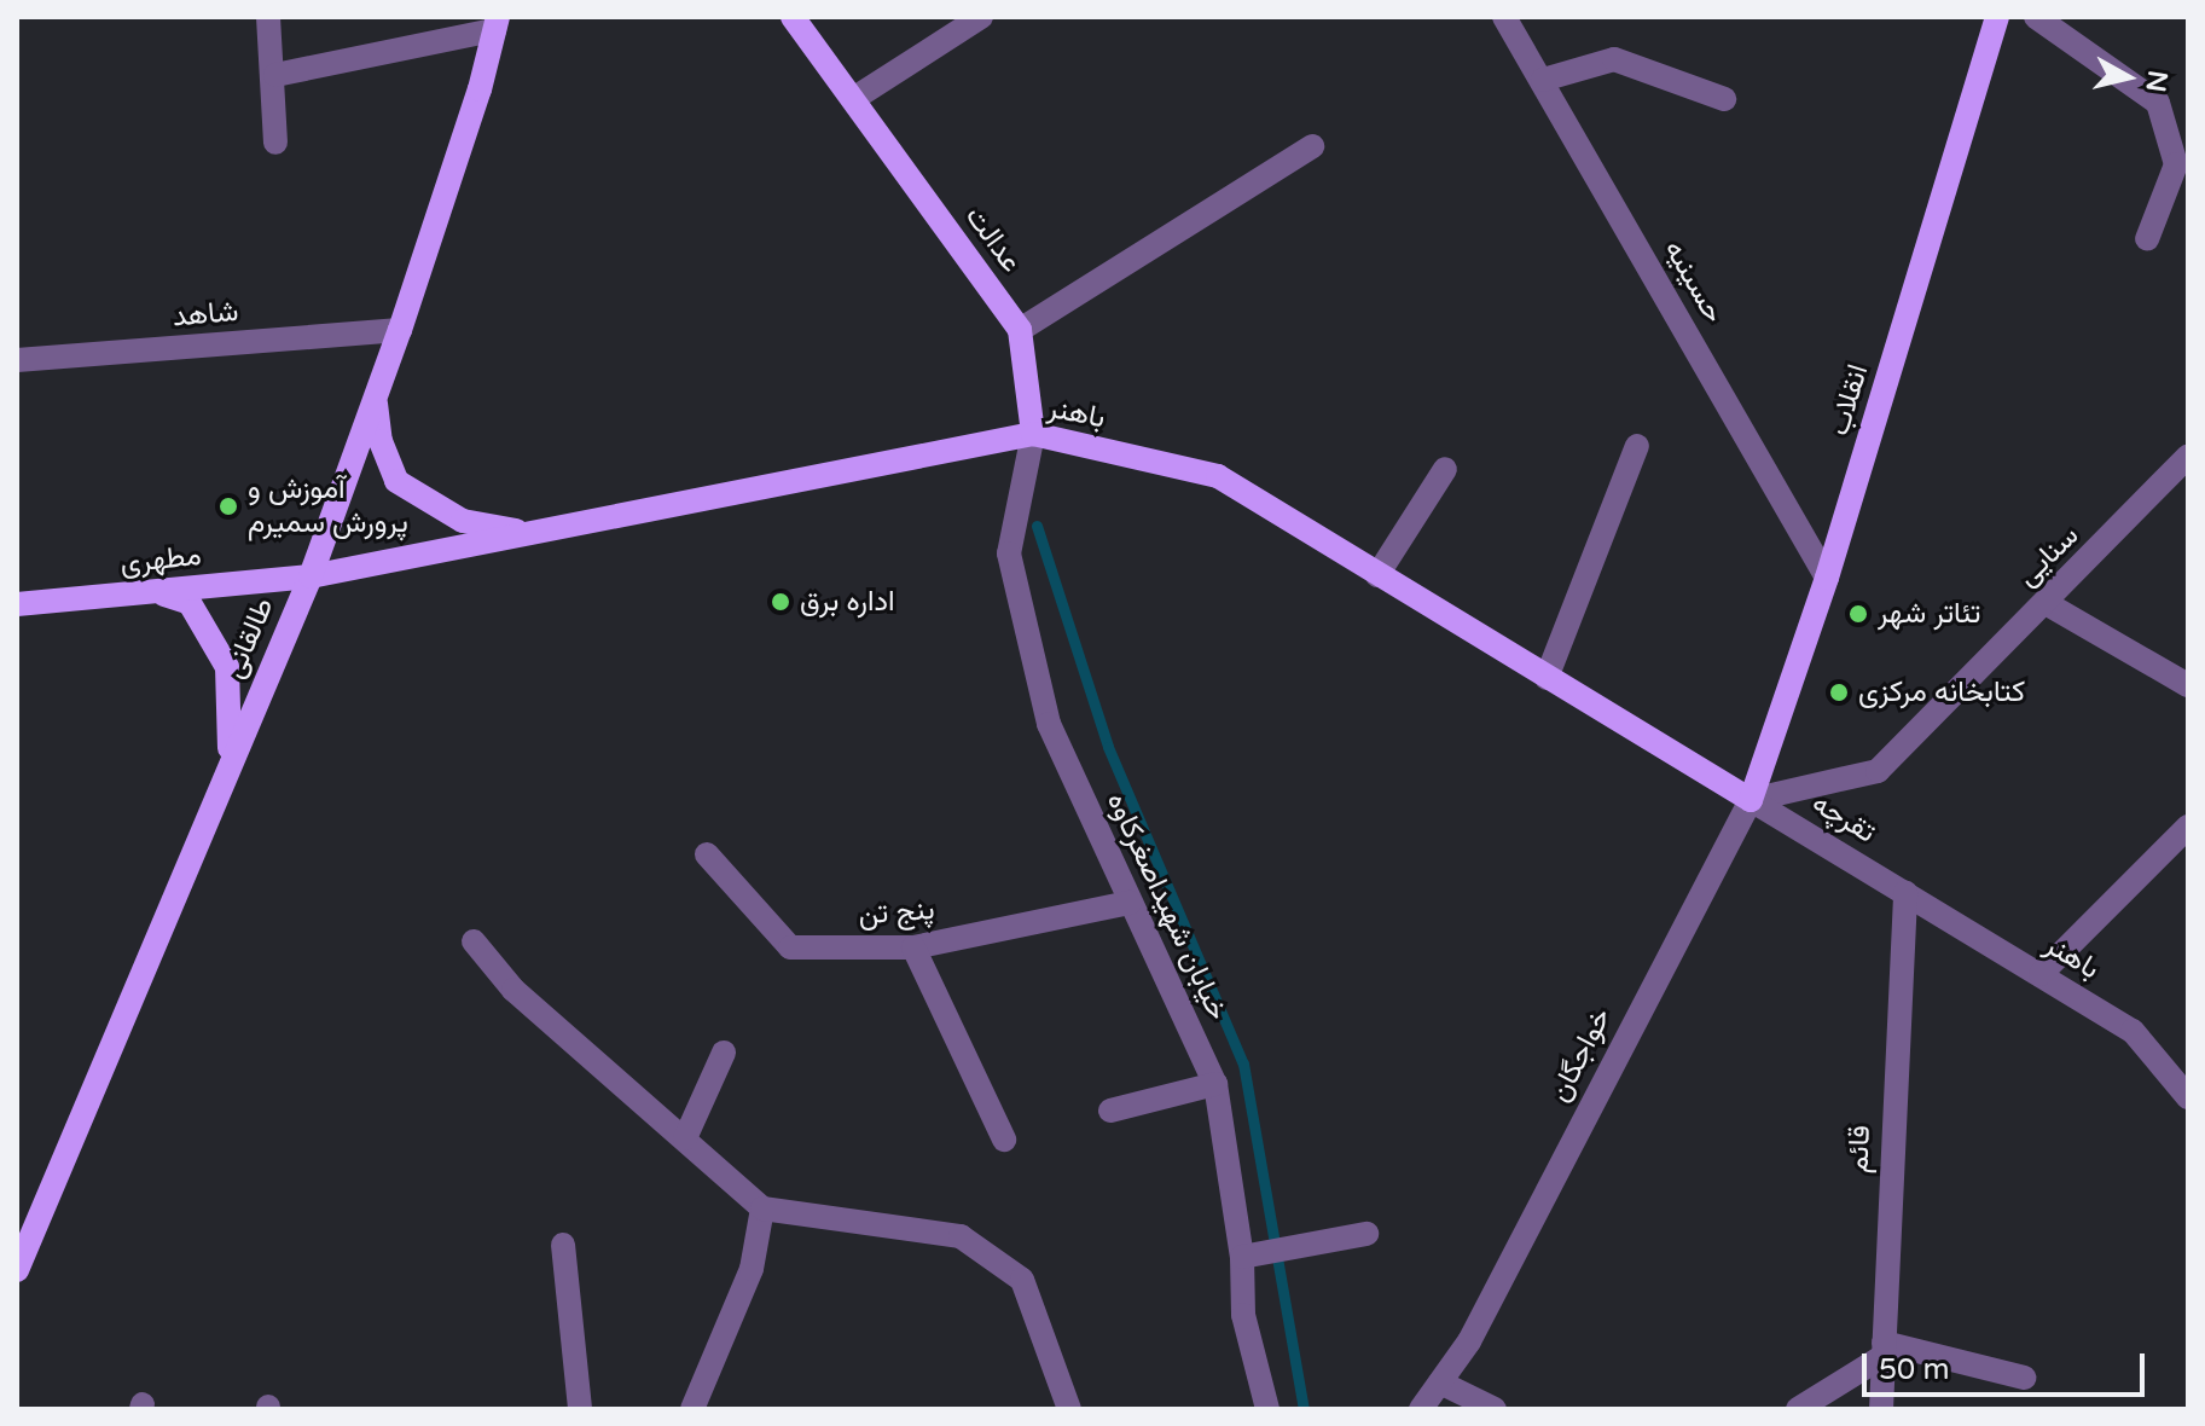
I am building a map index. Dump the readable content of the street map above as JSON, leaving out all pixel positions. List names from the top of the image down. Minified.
{"streets":{"main road":["عدالت","انقلاب","باهنر","مطهری","طالقانی"],"street":["حسینیه","شاهد","سنایی","تقرچه","خیابان شهیداصغرکاوه","پنج تن","خواجگان","قائم"]},"crossings":[["عدالت","باهنر"],["عدالت","خیابان شهیداصغرکاوه"],["حسینیه","انقلاب"],["شاهد","طالقانی"],["انقلاب","باهنر"],["انقلاب","سنایی"],["انقلاب","تقرچه"],["انقلاب","خواجگان"],["باهنر","سنایی"],["باهنر","مطهری"],["باهنر","طالقانی"],["باهنر","تقرچه"],["باهنر","خیابان شهیداصغرکاوه"],["باهنر","خواجگان"],["باهنر","قائم"],["سنایی","تقرچه"],["سنایی","خواجگان"],["مطهری","طالقانی"],["تقرچه","خواجگان"],["تقرچه","قائم"],["خیابان شهیداصغرکاوه","پنج تن"]],"places":["آموزش و پرورش سمیرم","اداره برق","تئاتر شهر","کتابخانه مرکزی"],"scale_bar":"50 m","north":"right"}
